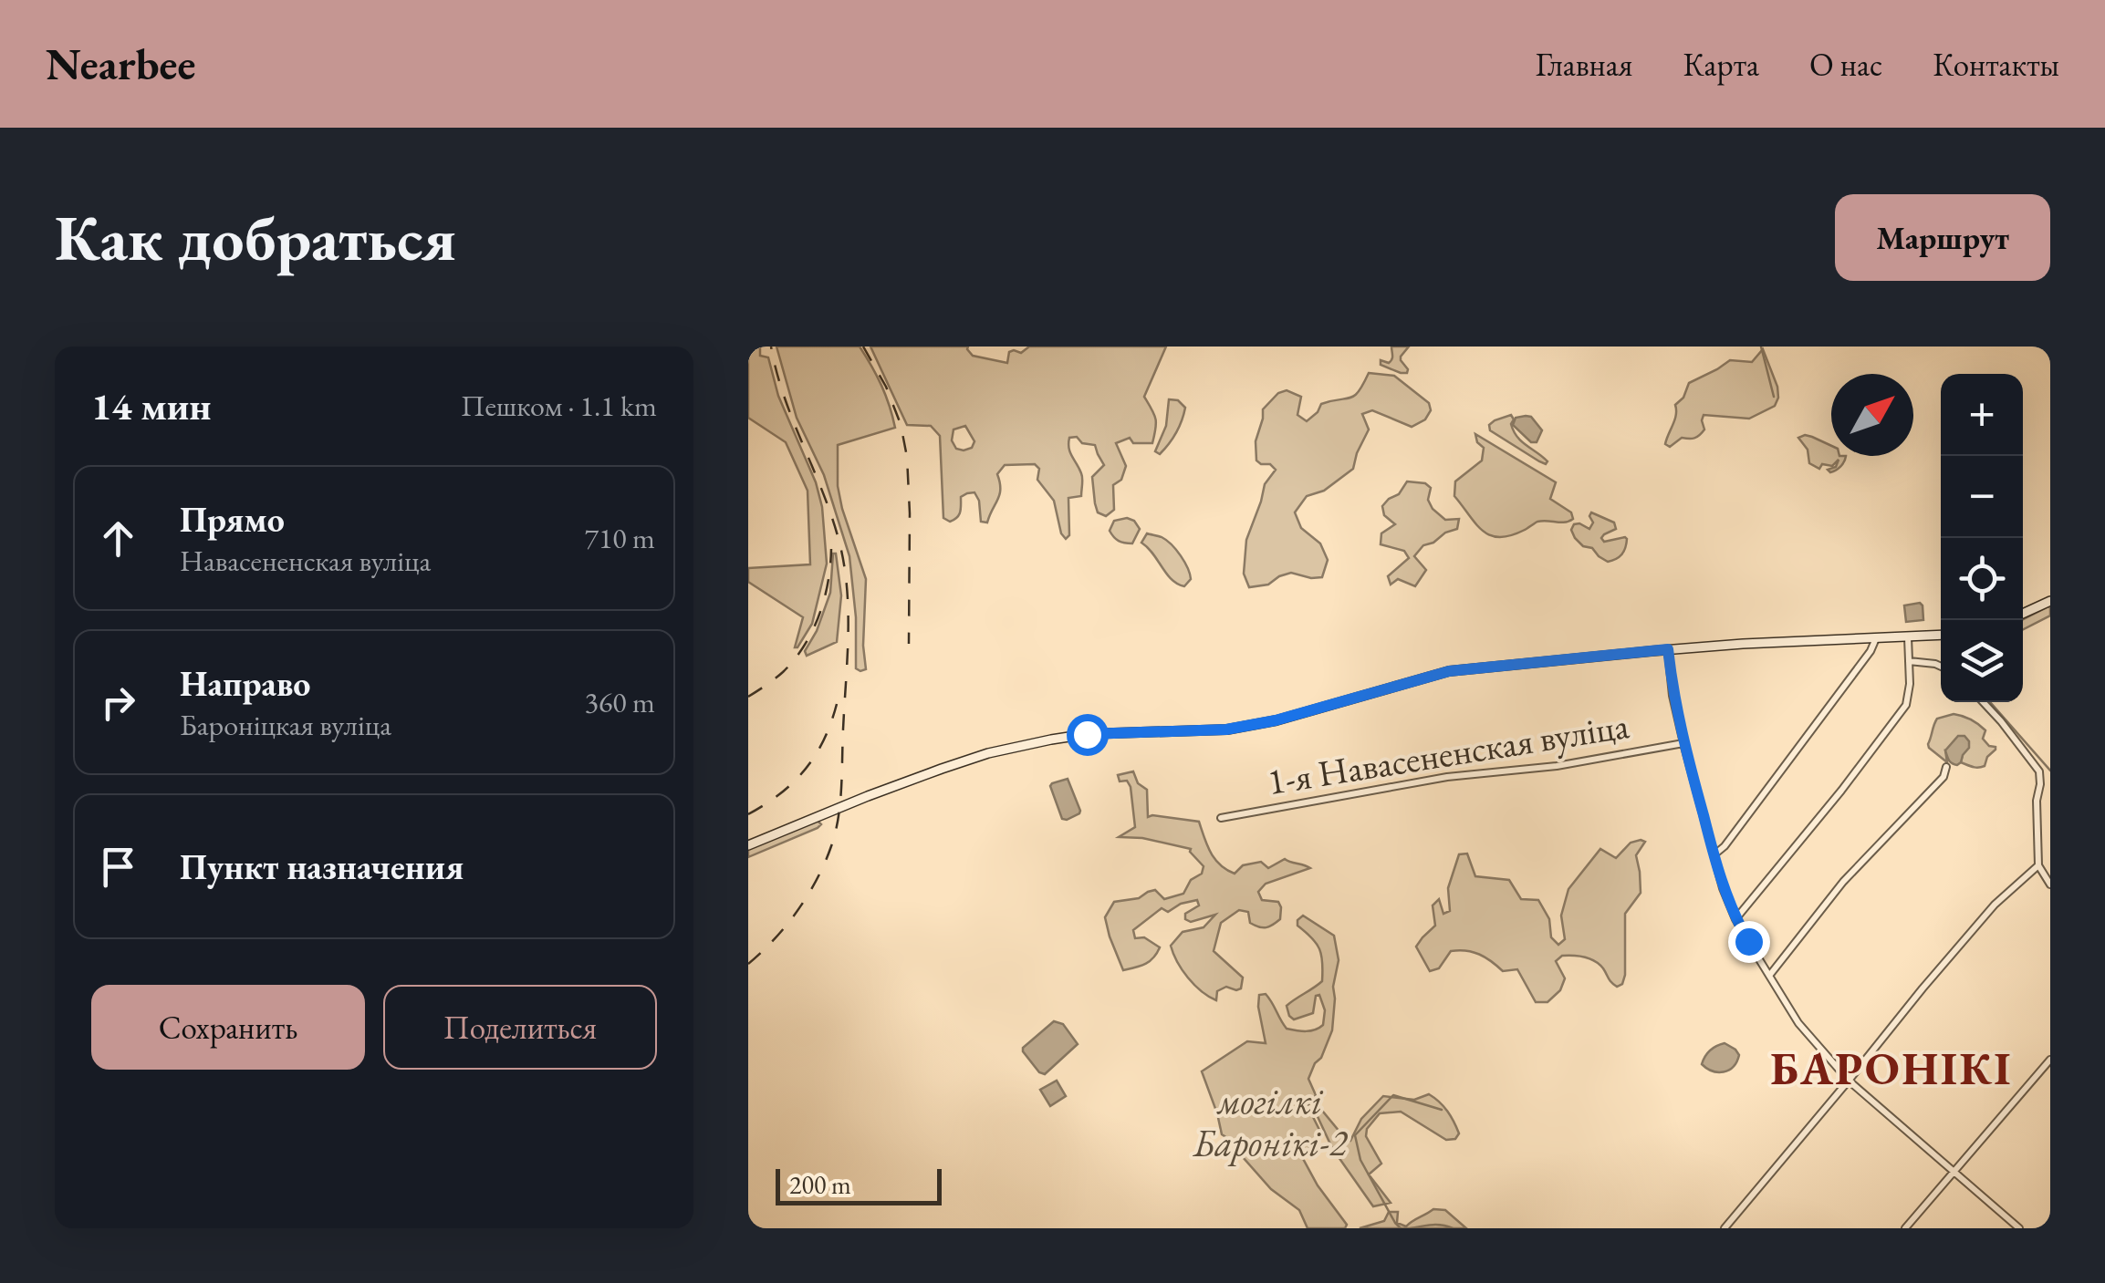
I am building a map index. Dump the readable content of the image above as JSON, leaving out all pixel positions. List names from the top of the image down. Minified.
{"streets":{"street":["1-я Навасененская вуліца"]},"districts":["БАРОНІКІ"],"parks":["могілкі Баронікі-2"],"scale_bar":"200 m","north":"top right","page":{"header":"Nearbee","nav":["Главная","Карта","О нас","Контакты"],"buttons":["Маршрут",["Сохранить","Поделиться"]],"title":"Как добраться","heading":["14 мин","Пешком · 1.1 km"],"map_buttons":["+","−"],"list":[["Прямо","Навасененская вуліца","710 m"],["Направо","Бароніцкая вуліца","360 m"],"Пункт назначения"],"scale":"200 m"}}
